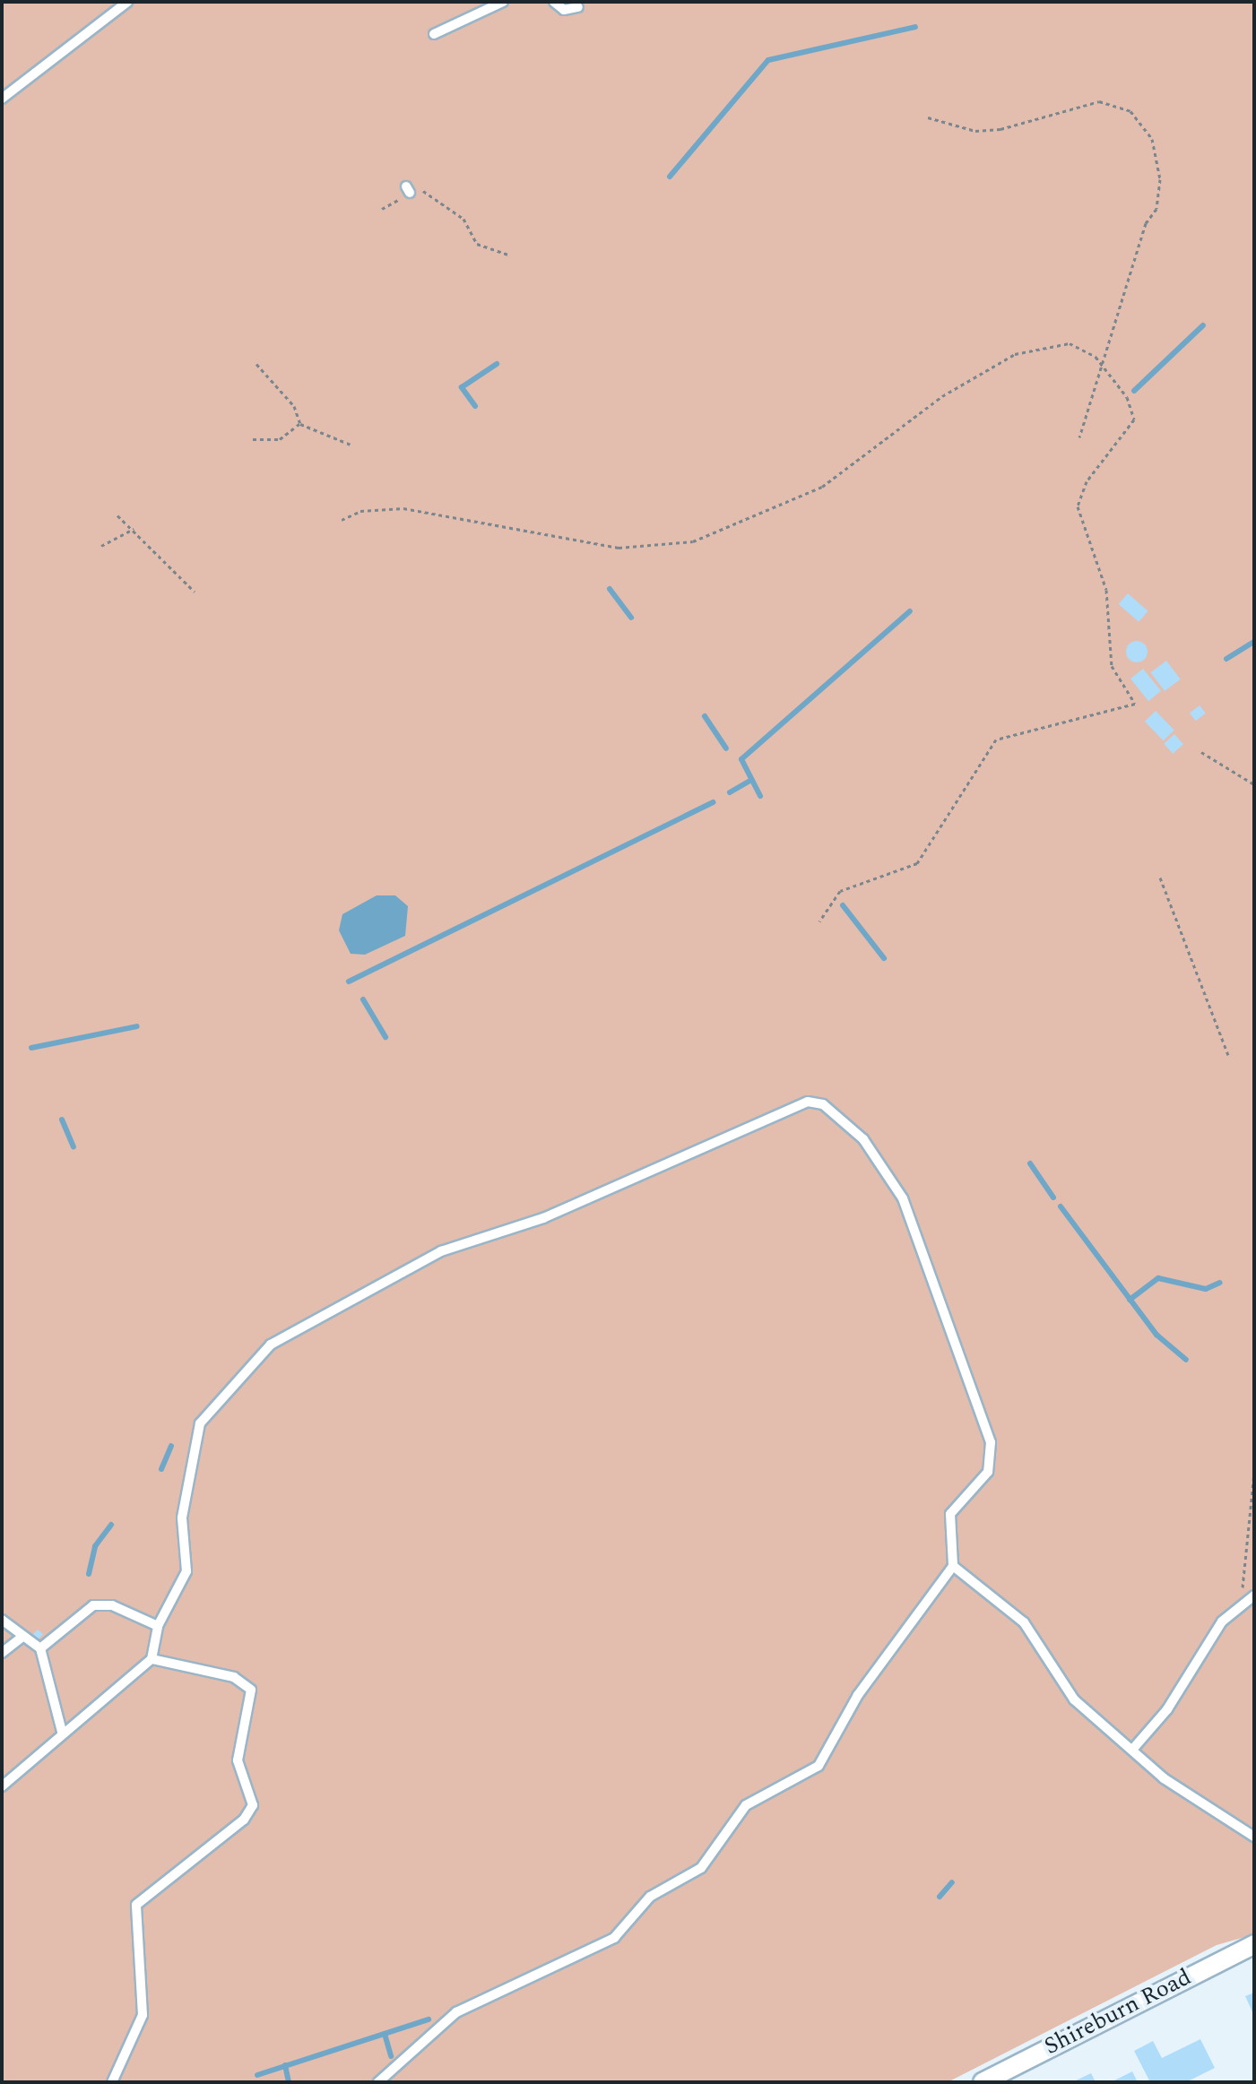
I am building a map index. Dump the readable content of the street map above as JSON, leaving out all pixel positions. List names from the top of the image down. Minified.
{"streets":{"street":["Shireburn Road"]}}
